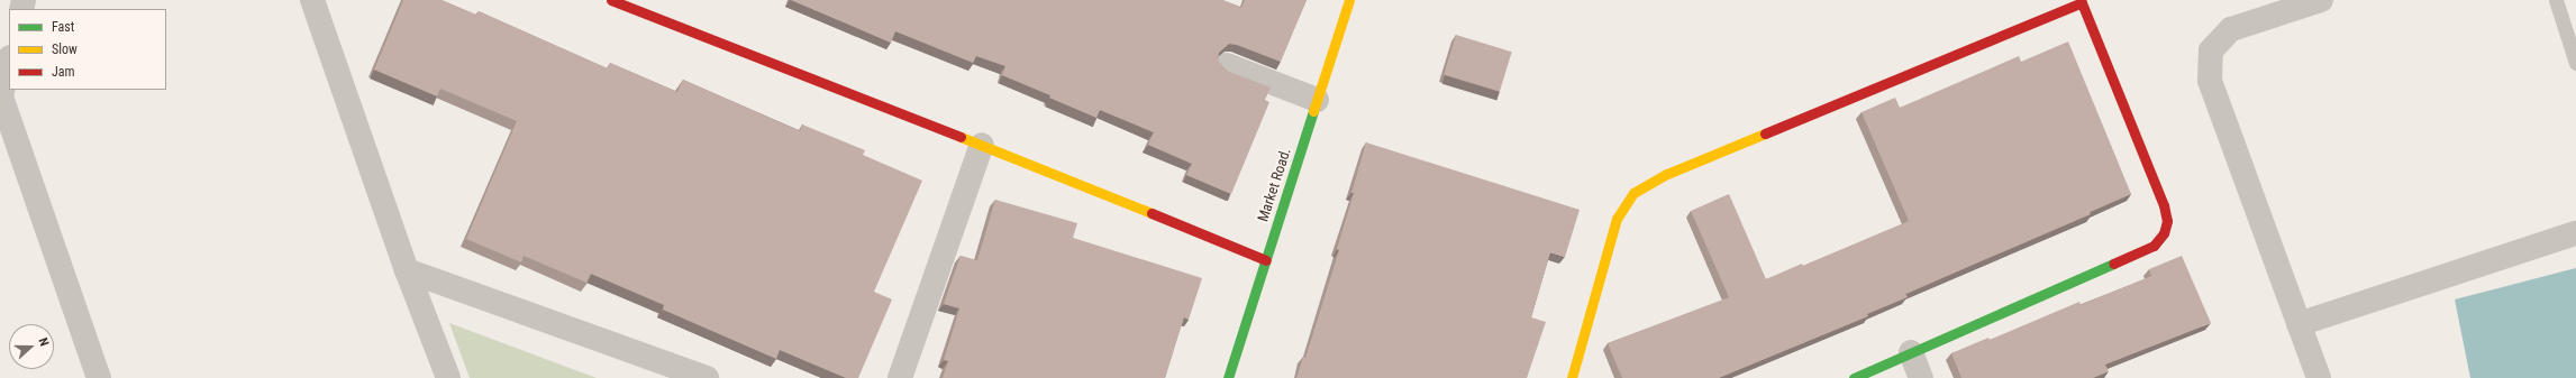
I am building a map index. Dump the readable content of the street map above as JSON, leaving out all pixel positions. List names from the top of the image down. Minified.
{"streets":{"street":["Market Road."]},"legend":["Fast","Slow","Jam"],"north":"right"}
